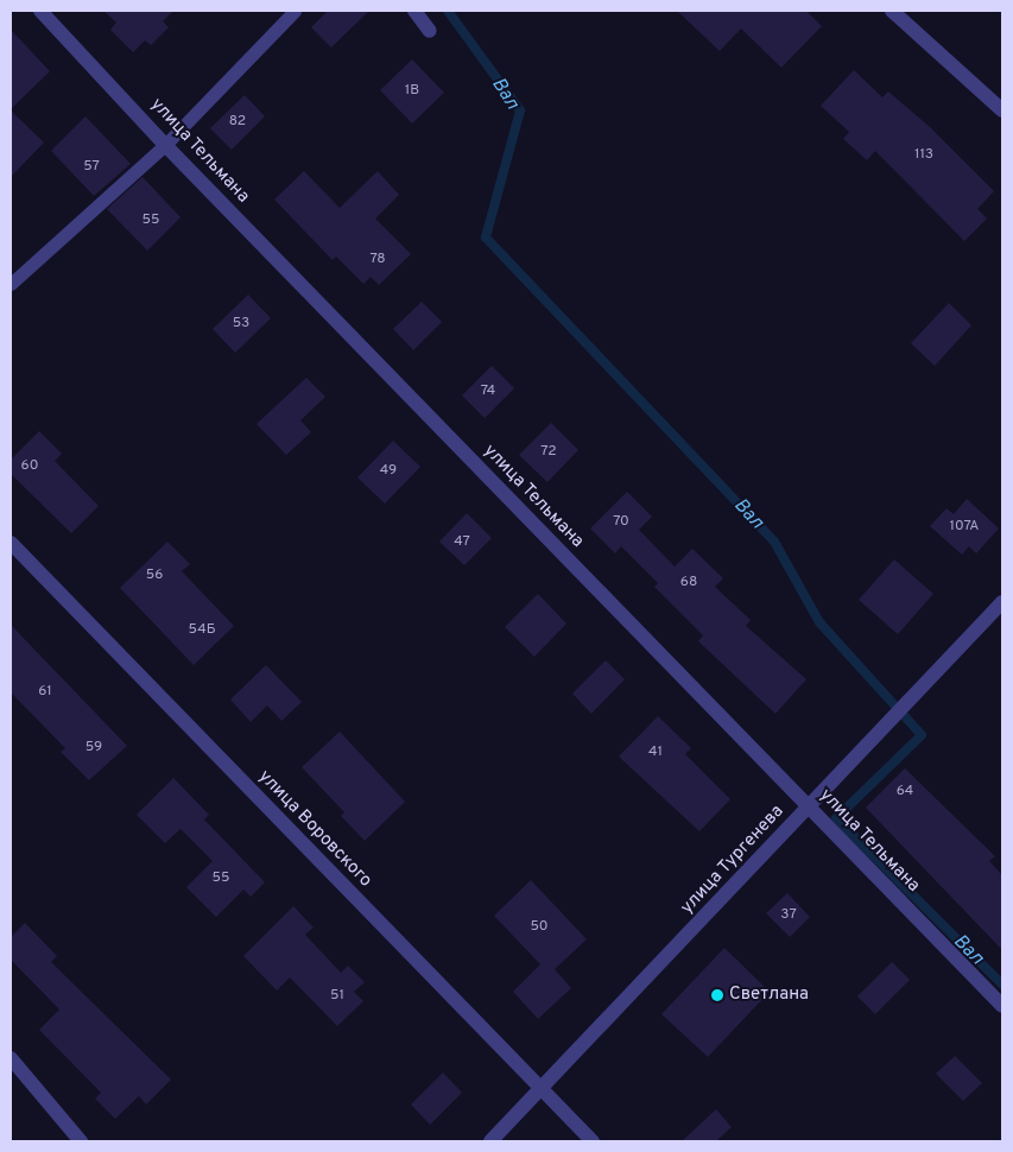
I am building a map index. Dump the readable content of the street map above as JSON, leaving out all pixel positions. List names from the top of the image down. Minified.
{"streets":{"street":["улица Тельмана","улица Воровского","улица Тургенева"]},"crossings":[["улица Тельмана","улица Тургенева"],["улица Воровского","улица Тургенева"]],"water":["Вал"],"places":["Светлана"],"house_numbers":["1В","82","113","57","55","78","53","74","72","60","49","70","107А","47","56","68","54Б","61","59","41","64","55","37","50","51"]}
